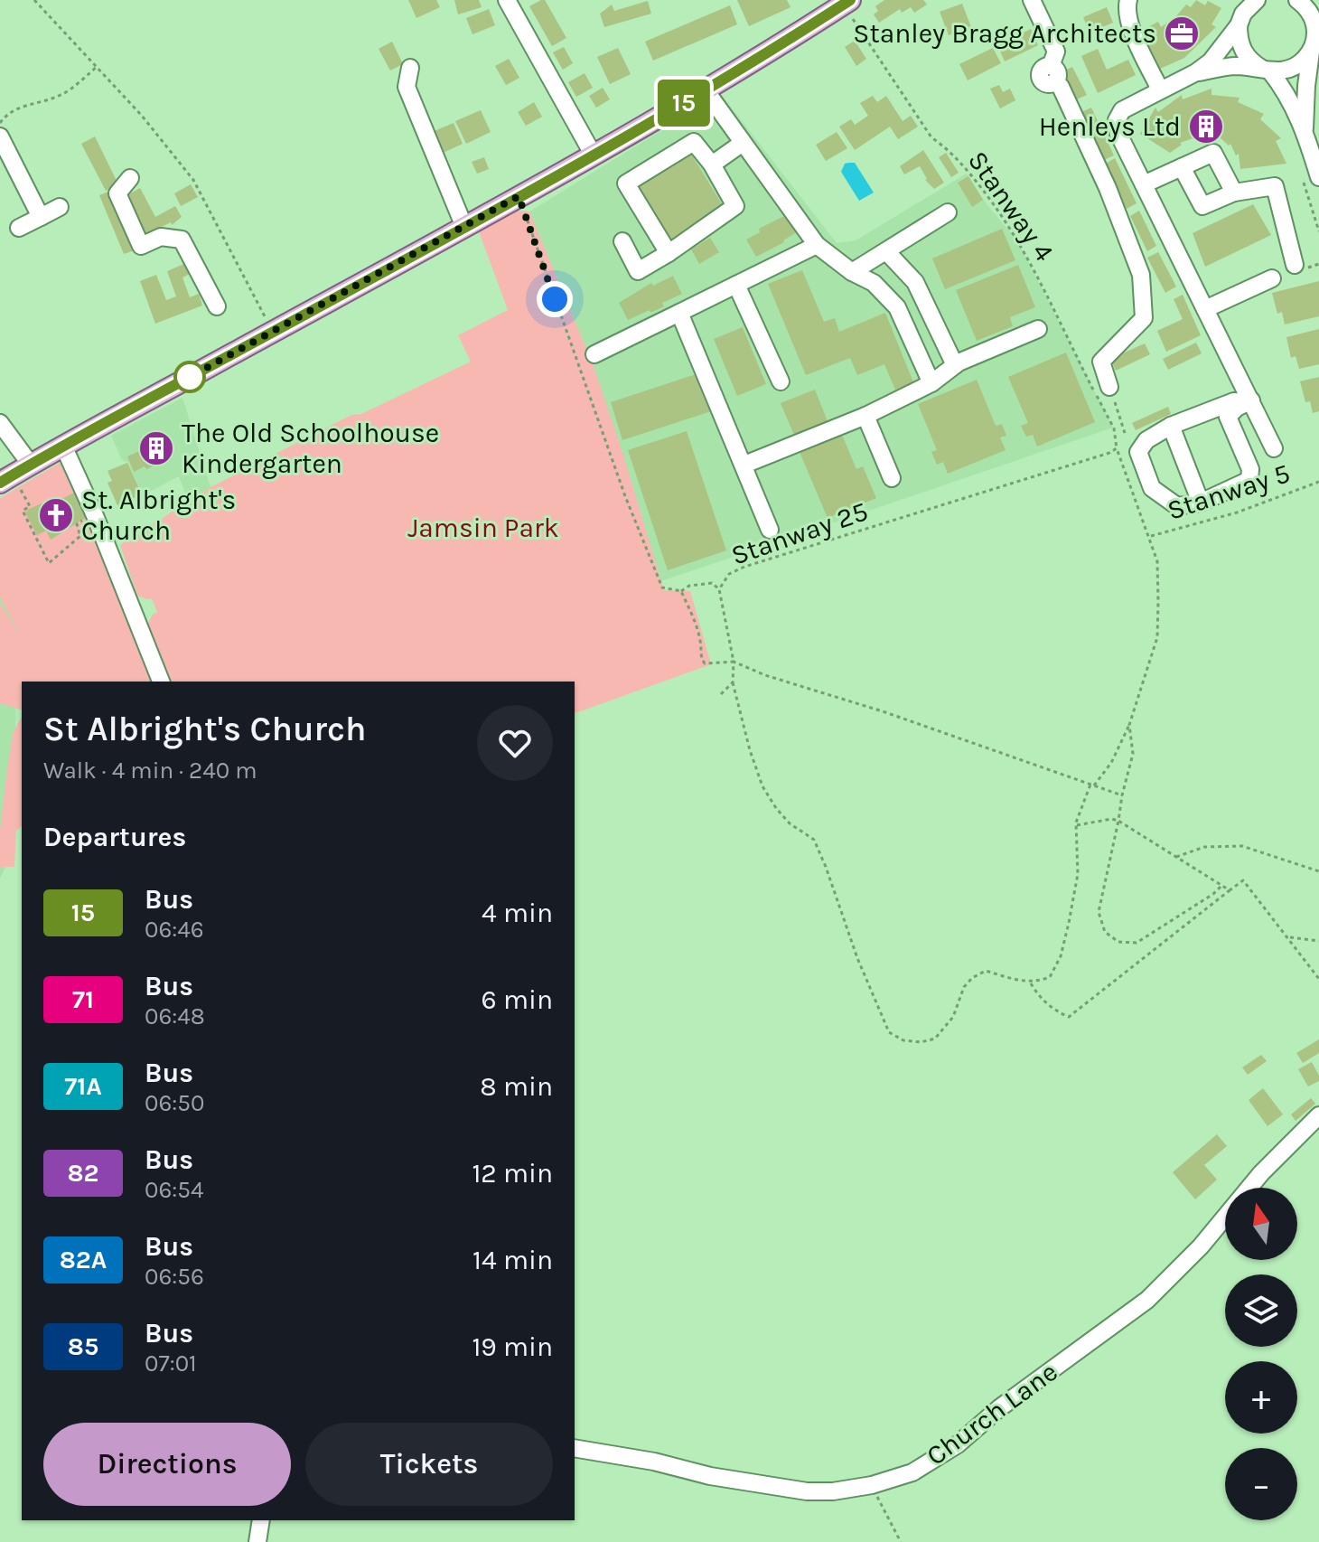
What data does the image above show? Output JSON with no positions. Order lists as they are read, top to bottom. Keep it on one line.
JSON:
{"streets":{"street":["Church Lane"],"path":["Stanway 4","Stanway 5","Stanway 25"]},"crossings":[["Stanway 4","Stanway 25"]],"parks":["Jamsin Park"],"places":{"office":["Stanley Bragg Architects"],"building":["Henleys Ltd","The Old Schoolhouse Kindergarten"],"church":["St. Albright's Church"]},"lines":["bus line 15"],"north":"top","page":{"on_map":"15","heading":[["St Albright's Church","Walk · 4 min · 240 m"],"Departures"],"list":[{"mark":"15","name":"Bus","note":"06:46","value":"4 min"},{"mark":"71","name":"Bus","note":"06:48","value":"6 min"},{"mark":"71A","name":"Bus","note":"06:50","value":"8 min"},{"mark":"82","name":"Bus","note":"06:54","value":"12 min"},{"mark":"82A","name":"Bus","note":"06:56","value":"14 min"},{"mark":"85","name":"Bus","note":"07:01","value":"19 min"}],"map_buttons":["+","−"],"buttons":["Directions","Tickets"]}}
